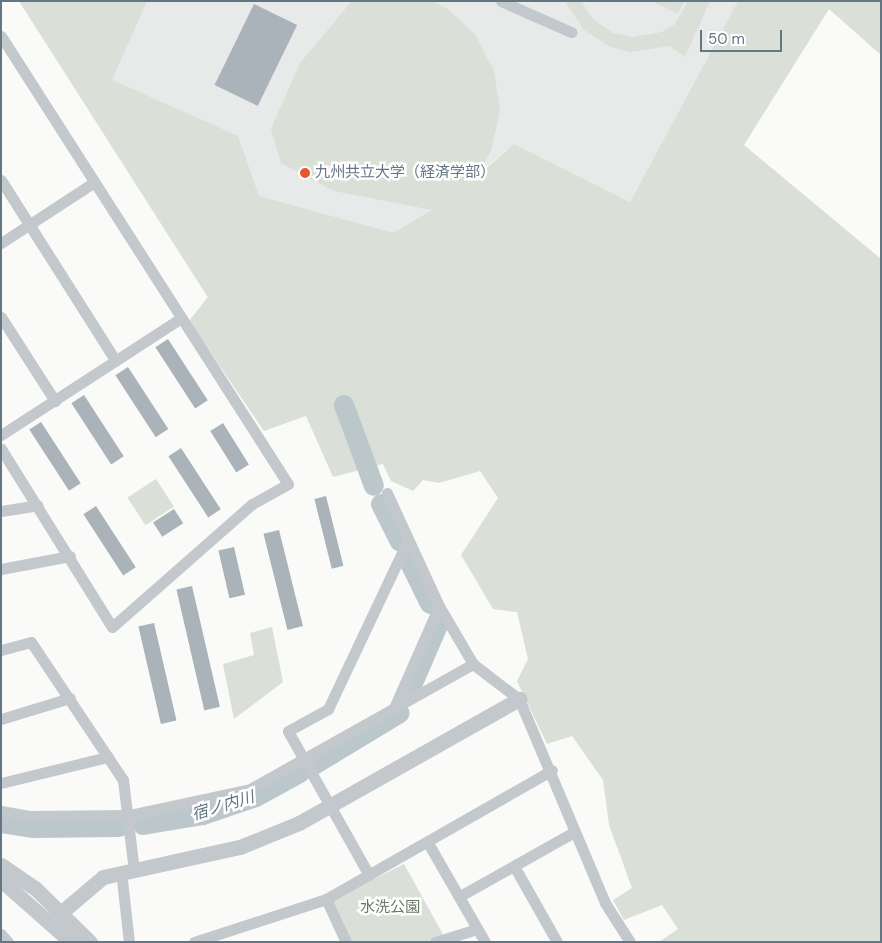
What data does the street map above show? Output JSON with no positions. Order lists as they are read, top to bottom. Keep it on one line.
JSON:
{"water":["宿ノ内川"],"parks":["水洗公園"],"places":["九州共立大学（経済学部）"],"scale_bar":"50 m"}
